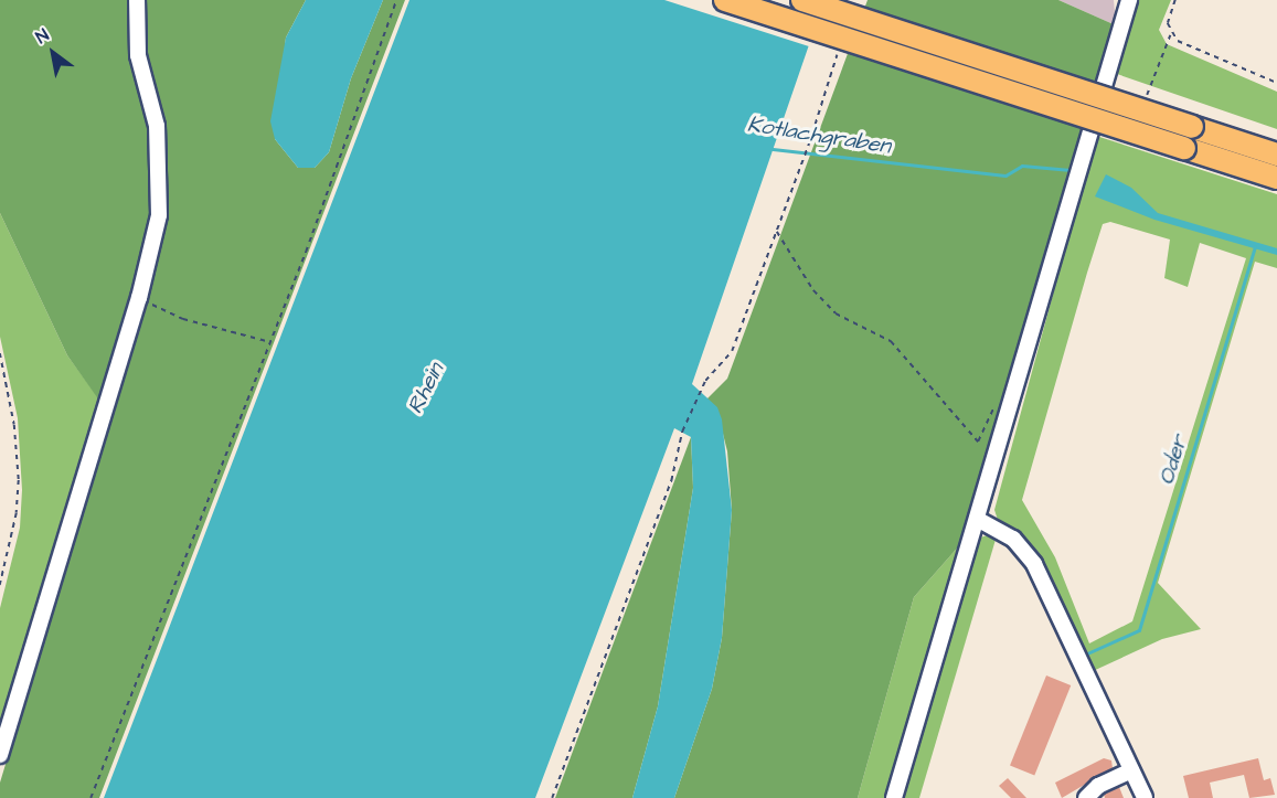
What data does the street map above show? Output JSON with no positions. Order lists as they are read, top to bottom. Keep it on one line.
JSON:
{"water":["Kotlachgraben","Rhein","Oder"],"north":"top left"}
